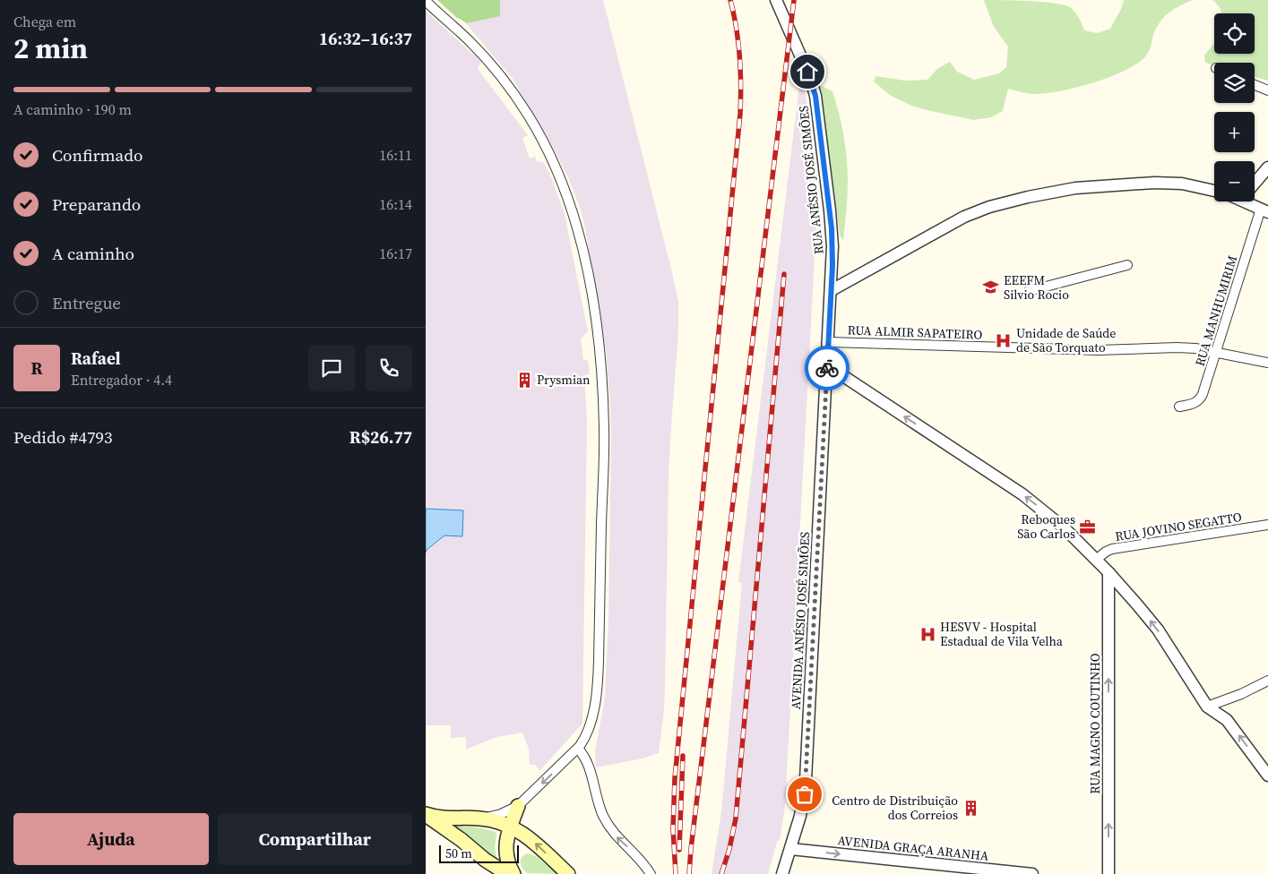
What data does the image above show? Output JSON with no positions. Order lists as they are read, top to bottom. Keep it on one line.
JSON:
{"streets":{"street":["RUA ANÉSIO JOSÉ SIMÕES","RUA MANHUMIRIM","RUA ALMIR SAPATEIRO","RUA JOVINO SEGATTO","AVENIDA ANÉSIO JOSÉ SIMÕES","RUA MAGNO COUTINHO","AVENIDA GRAÇA ARANHA"]},"crossings":[["RUA ANÉSIO JOSÉ SIMÕES","RUA ALMIR SAPATEIRO"],["RUA ANÉSIO JOSÉ SIMÕES","AVENIDA ANÉSIO JOSÉ SIMÕES"],["RUA MANHUMIRIM","RUA ALMIR SAPATEIRO"],["AVENIDA ANÉSIO JOSÉ SIMÕES","AVENIDA GRAÇA ARANHA"]],"one_way":["RUA MAGNO COUTINHO","AVENIDA GRAÇA ARANHA"],"places":{"school or university":["EEEFM Silvio Rocio"],"hospital":["Unidade de Saúde de São Torquato","HESVV - Hospital Estadual de Vila Velha"],"building":["Prysmian","Centro de Distribuição dos Correios"],"office":["Reboques São Carlos"]},"scale_bar":"50 m","page":{"heading":["2 min","Chega em","16:32–16:37"],"panel":["Rafael","Entregador · 4.4","Pedido #4793","R$26.77"],"map_buttons":["+","−"],"bar":"A caminho · 190 m","list":[["Confirmado","16:11"],["Preparando","16:14"],["A caminho","16:17"],"Entregue"],"round":"R","buttons":["Ajuda","Compartilhar"],"scale":"50 m"}}
